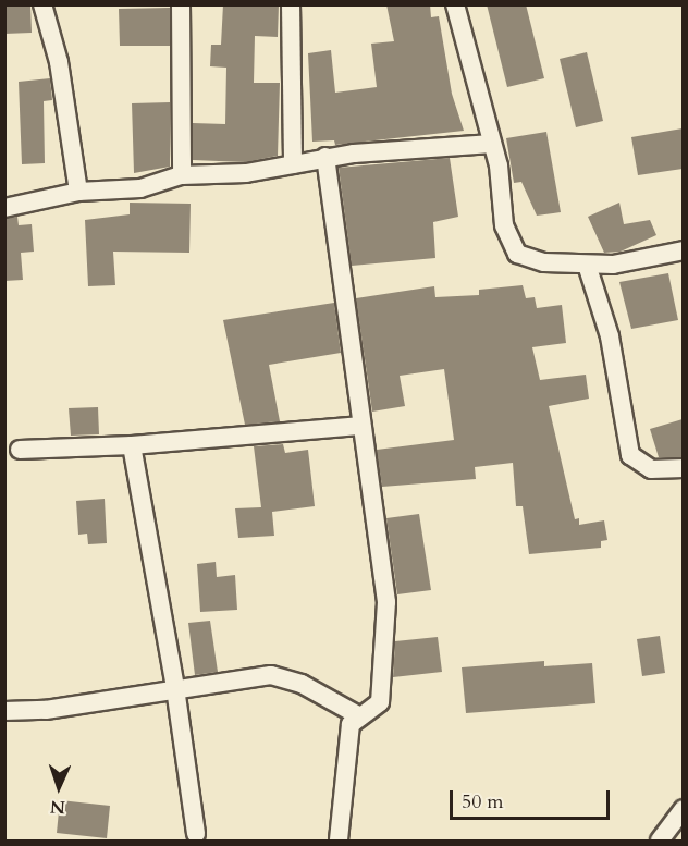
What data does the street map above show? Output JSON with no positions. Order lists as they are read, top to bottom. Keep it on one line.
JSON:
{"scale_bar":"50 m","north":"bottom"}
